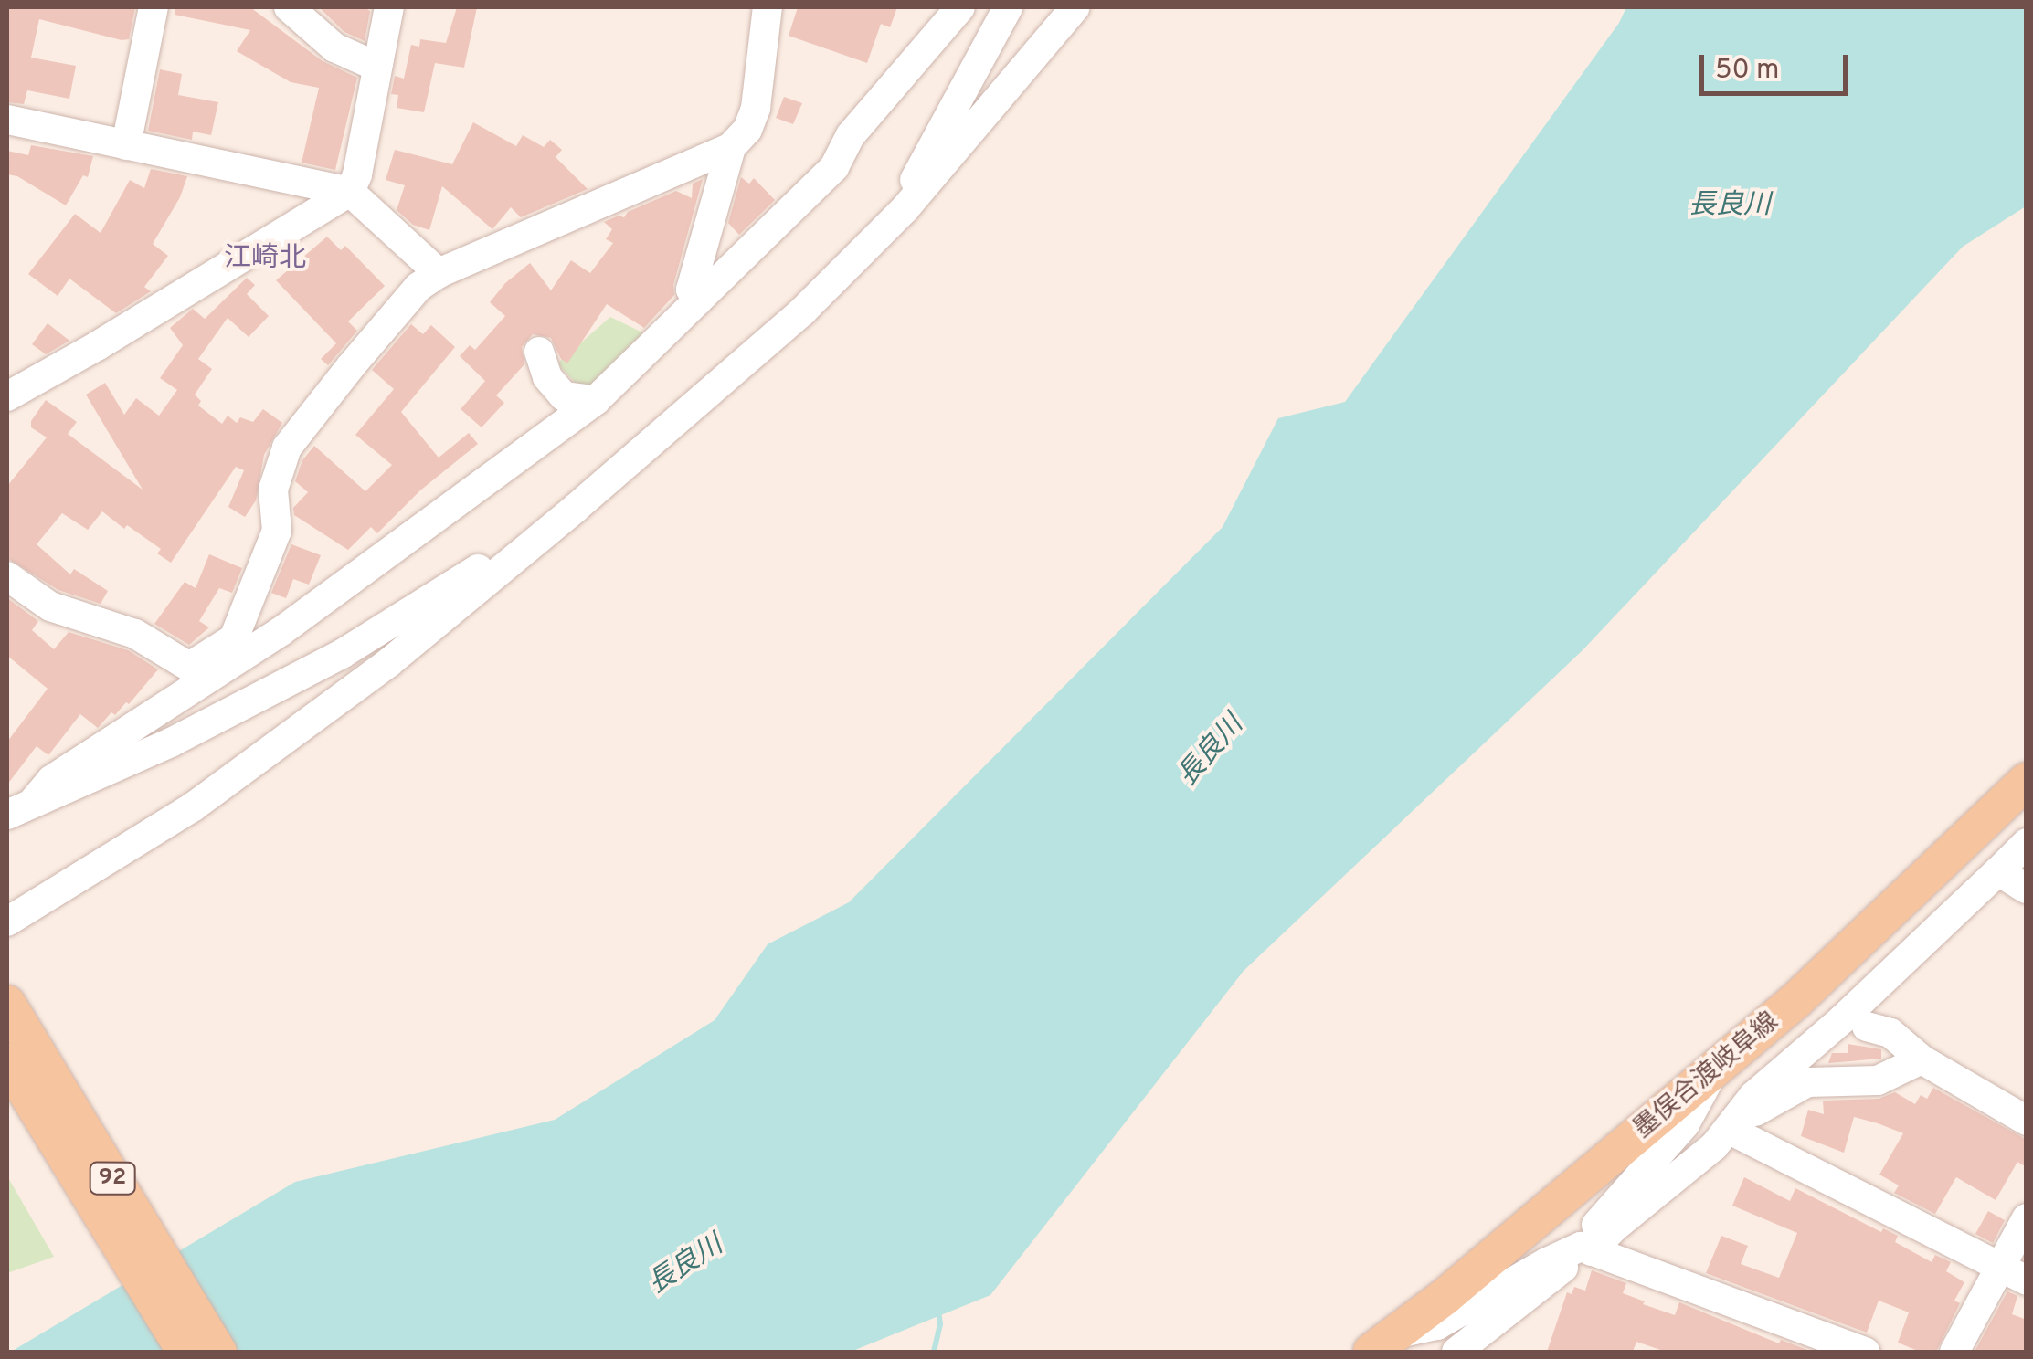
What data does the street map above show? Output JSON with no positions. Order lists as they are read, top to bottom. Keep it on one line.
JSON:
{"streets":{"main road":["墨俣合渡岐阜線","92"]},"districts":["江崎北"],"water":["長良川"],"scale_bar":"50 m"}
